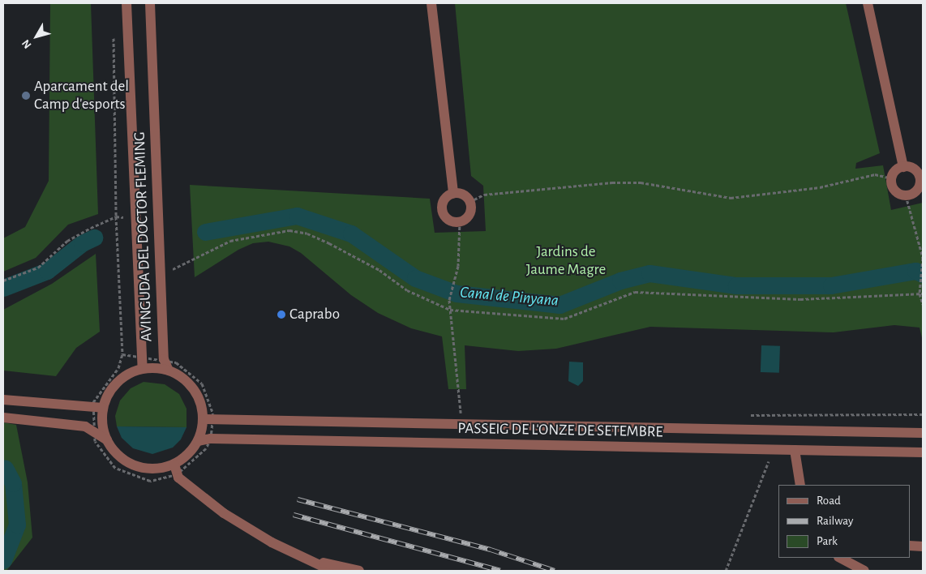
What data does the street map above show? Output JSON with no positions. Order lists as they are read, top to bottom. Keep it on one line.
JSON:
{"streets":{"street":["AVINGUDA DEL DOCTOR FLEMING","PASSEIG DE L'ONZE DE SETEMBRE"]},"crossings":[["AVINGUDA DEL DOCTOR FLEMING","PASSEIG DE L'ONZE DE SETEMBRE"]],"water":["Canal de Pinyana"],"parks":["Jardins de Jaume Magre"],"places":["Aparcament del Camp d'esports","Caprabo"],"legend":["Road","Railway","Park"],"north":"bottom left"}
